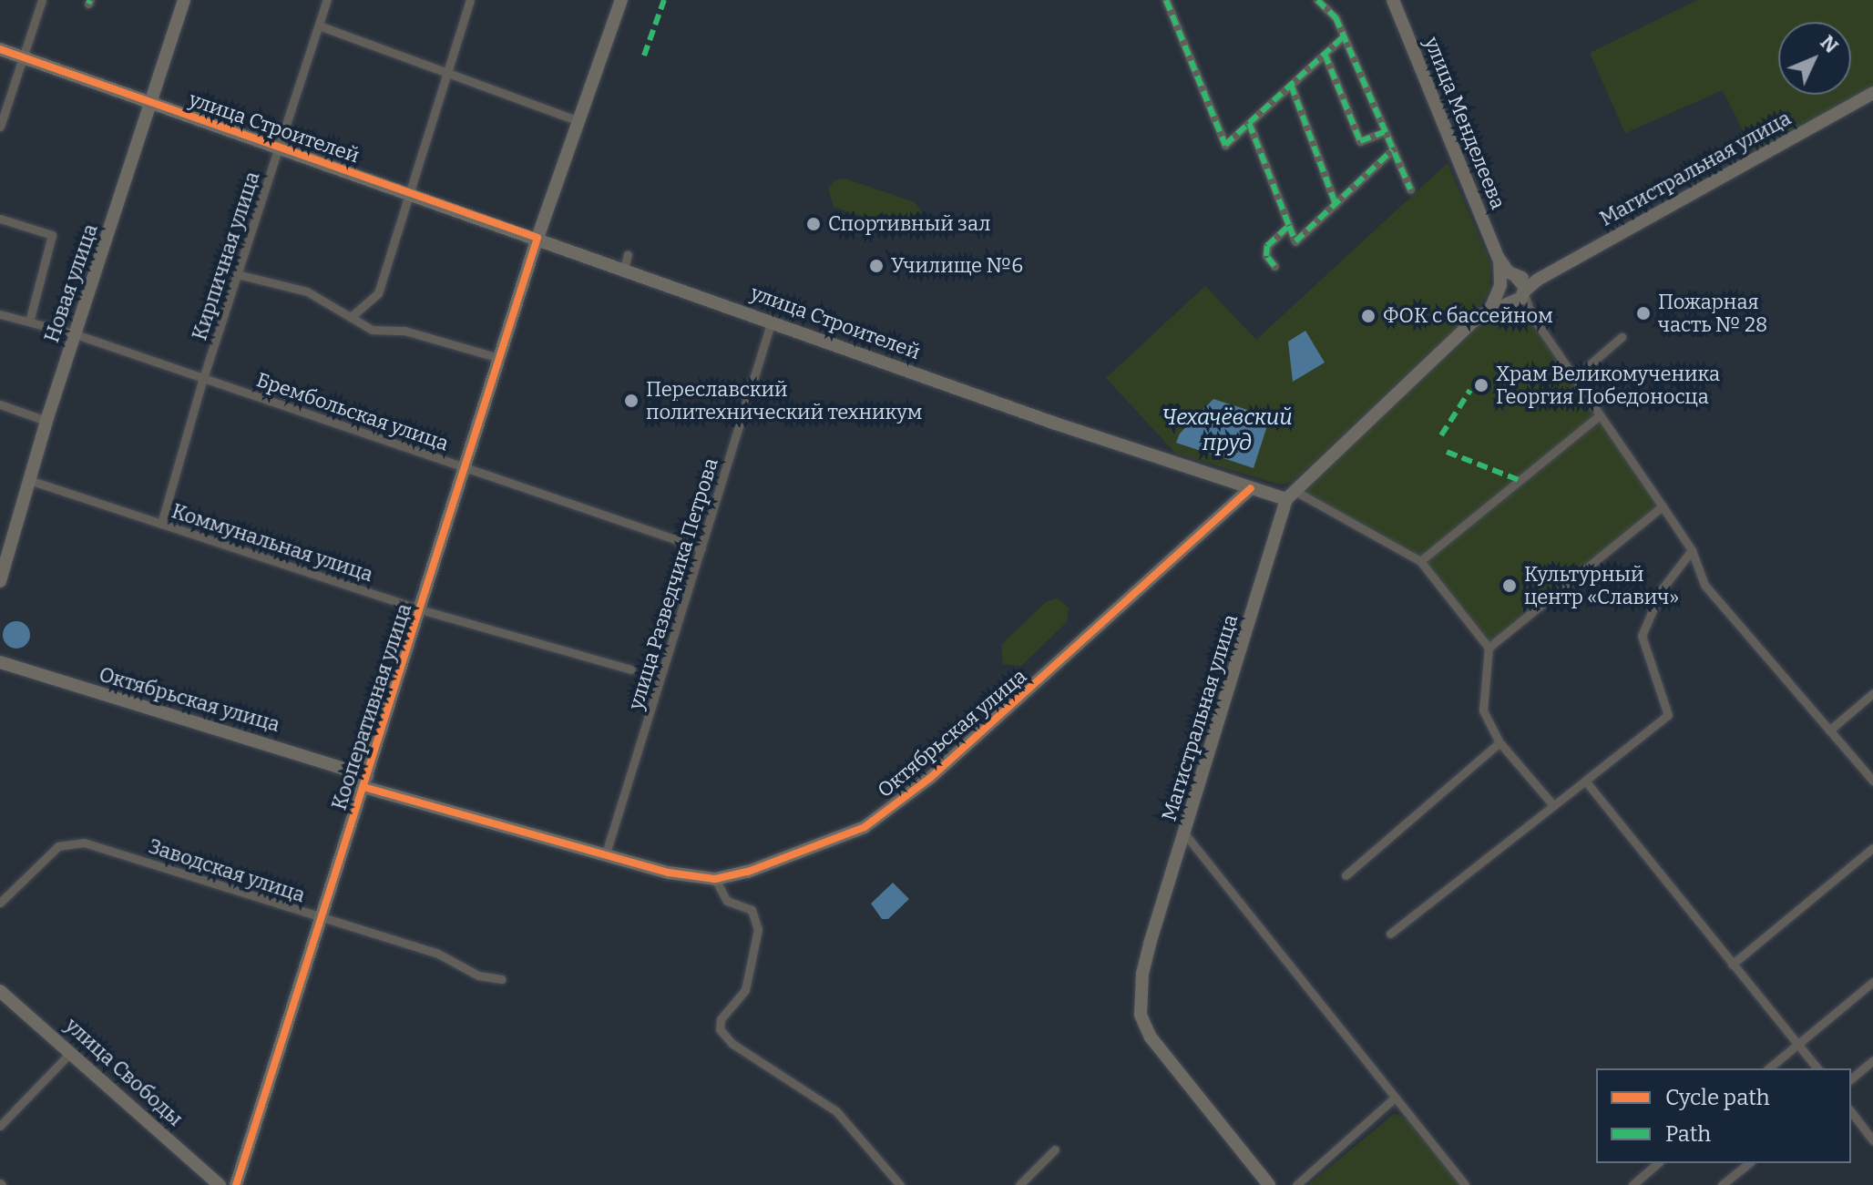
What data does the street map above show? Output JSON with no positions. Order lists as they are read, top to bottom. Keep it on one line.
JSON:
{"streets":{"street":["улица Менделеева","улица Строителей","Магистральная улица","Кирпичная улица","Новая улица","Брембольская улица","Коммунальная улица","улица Разведчика Петрова","Октябрьская улица","Кооперативная улица","Заводская улица","улица Свободы"]},"crossings":[["улица Строителей","Магистральная улица"],["улица Строителей","Кирпичная улица"],["улица Строителей","Новая улица"],["улица Строителей","улица Разведчика Петрова"],["улица Строителей","Октябрьская улица"],["улица Строителей","Кооперативная улица"],["Кирпичная улица","Брембольская улица"],["Кирпичная улица","Коммунальная улица"],["Новая улица","Брембольская улица"],["Новая улица","Коммунальная улица"],["Брембольская улица","улица Разведчика Петрова"],["Брембольская улица","Кооперативная улица"],["Коммунальная улица","Кооперативная улица"],["улица Разведчика Петрова","Октябрьская улица"],["Октябрьская улица","Кооперативная улица"],["Кооперативная улица","Заводская улица"]],"water":["Чехачёвский пруд"],"places":["Спортивный зал","Училище №6","Пожарная часть № 28","ФОК с бассейном","Храм Великомученика Георгия Победоносца","Переславский политехнический техникум","Культурный центр «Славич»"],"legend":["Cycle path","Path"],"north":"top right"}
